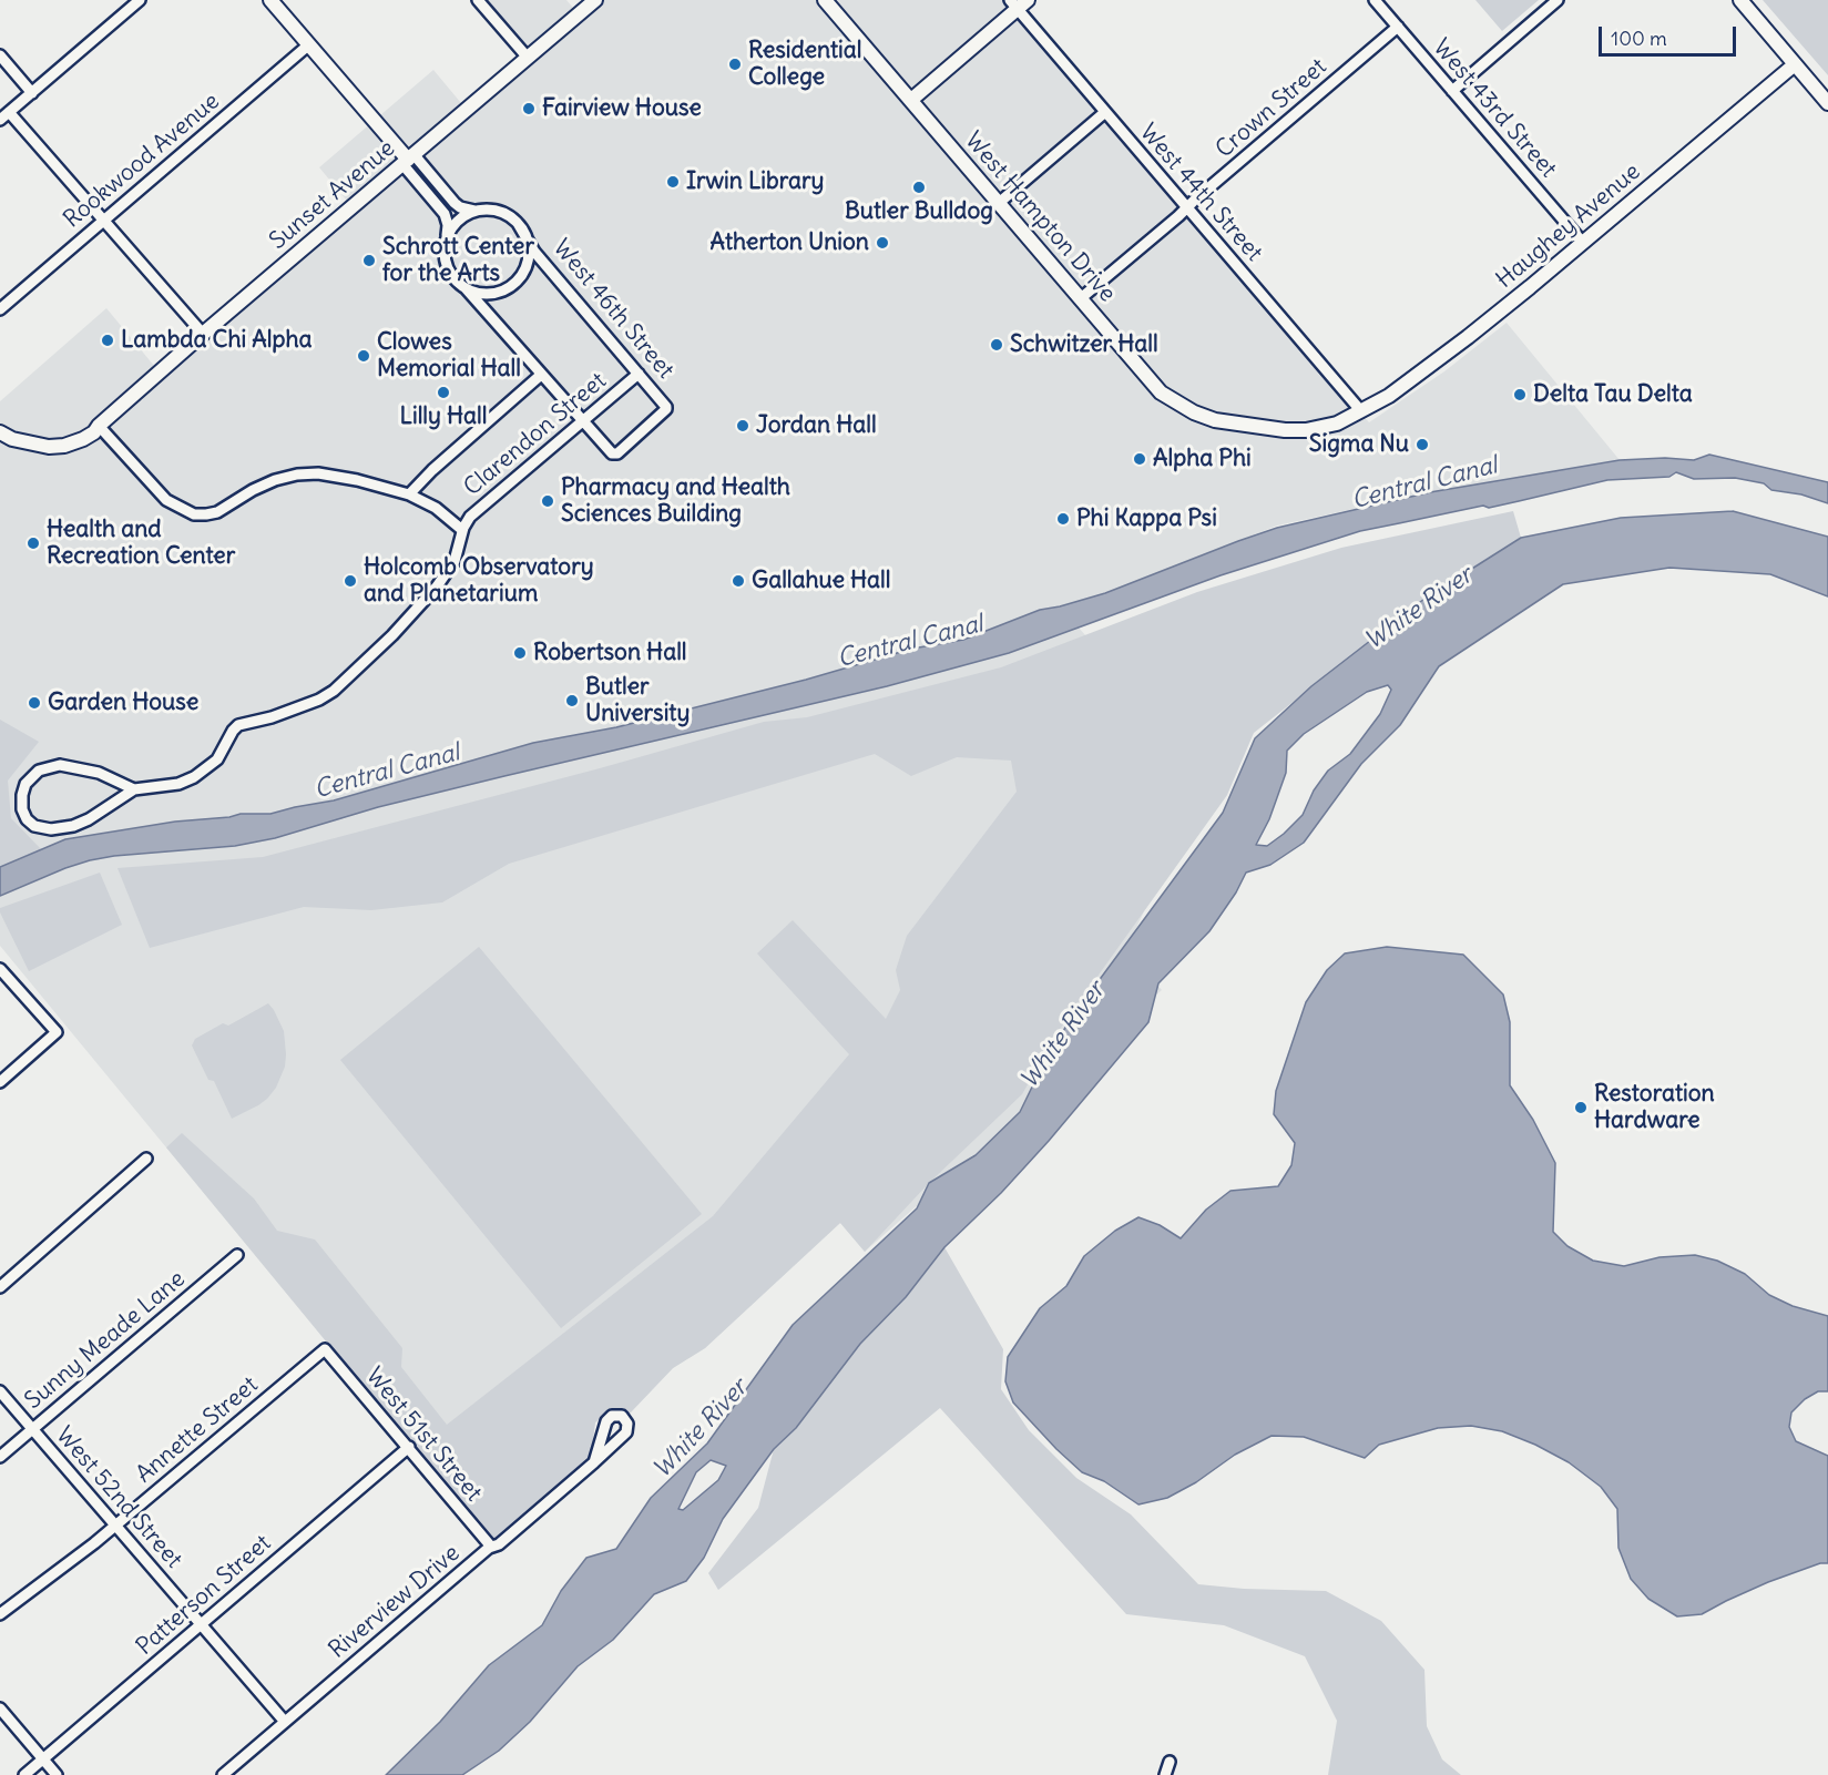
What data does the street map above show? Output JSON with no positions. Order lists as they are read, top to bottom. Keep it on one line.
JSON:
{"streets":{"street":["Crown Street","West 43rd Street","Rookwood Avenue","West 44th Street","Sunset Avenue","West Hampton Drive","Haughey Avenue","West 46th Street","Clarendon Street","Sunny Meade Lane","Annette Street","West 51st Street","West 52nd Street","Patterson Street","Riverview Drive"]},"crossings":[["Crown Street","West 43rd Street"],["Crown Street","West 44th Street"],["Crown Street","West Hampton Drive"],["West 43rd Street","Haughey Avenue"],["Rookwood Avenue","West 46th Street"],["West 44th Street","West Hampton Drive"],["West 44th Street","Haughey Avenue"],["Sunset Avenue","West 46th Street"],["West Hampton Drive","Haughey Avenue"],["West 46th Street","Clarendon Street"],["Sunny Meade Lane","West 52nd Street"],["Annette Street","West 51st Street"],["Annette Street","West 52nd Street"],["West 51st Street","Patterson Street"],["West 51st Street","Riverview Drive"],["West 52nd Street","Patterson Street"],["West 52nd Street","Riverview Drive"]],"water":["Central Canal","White River"],"places":["Residential College","Fairview House","Irwin Library","Butler Bulldog","Atherton Union","Schrott Center for the Arts","Lambda Chi Alpha","Schwitzer Hall","Clowes Memorial Hall","Lilly Hall","Delta Tau Delta","Jordan Hall","Sigma Nu","Alpha Phi","Pharmacy and Health Sciences Building","Phi Kappa Psi","Health and Recreation Center","Holcomb Observatory and Planetarium","Gallahue Hall","Robertson Hall","Butler University","Garden House","Restoration Hardware"],"scale_bar":"100 m"}
